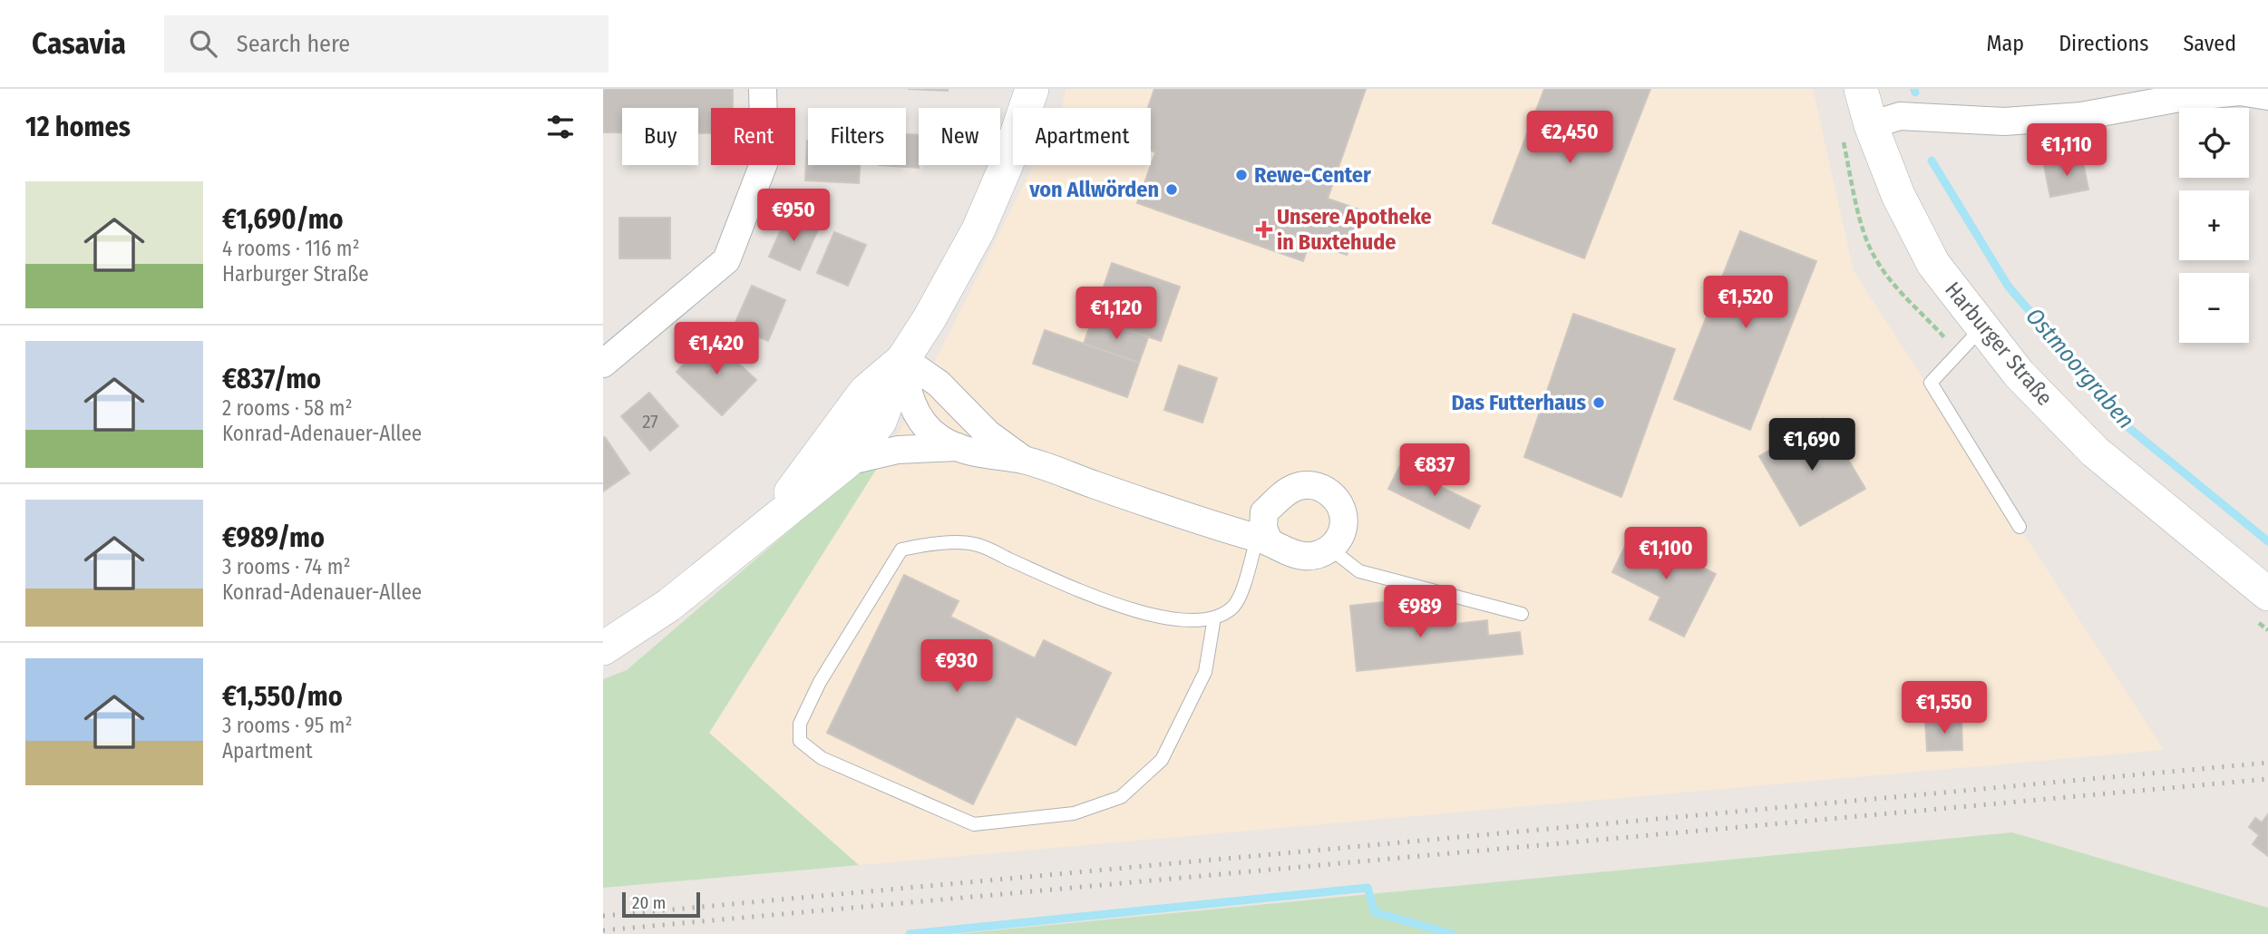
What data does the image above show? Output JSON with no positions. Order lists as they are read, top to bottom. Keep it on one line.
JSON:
{"streets":{"street":["Harburger Straße"]},"water":["Ostmoorgraben"],"places":{"other":["Rewe-Center","von Allwörden","Das Futterhaus"],"health":["Unsere Apotheke in Buxtehude"]},"house_numbers":["27"],"scale_bar":"20 m","page":{"header":"Casavia","search":"Search here","nav":["Map","Directions","Saved"],"heading":"12 homes","map_buttons":["+","−"],"chip":["Buy","Rent","Filters","New","Apartment"],"price":["€2,450","€1,110","€950","€1,520","€1,120","€1,420","€1,690","€837","€1,100","€989","€930","€1,550"],"list":[{"name":"€1,690/mo","note":"4 rooms · 116 m² · Harburger Straße"},{"name":"€837/mo","note":"2 rooms · 58 m² · Konrad-Adenauer-Allee"},{"name":"€989/mo","note":"3 rooms · 74 m² · Konrad-Adenauer-Allee"},{"name":"€1,550/mo","note":"3 rooms · 95 m² · Apartment"}],"scale":"20 m"}}
